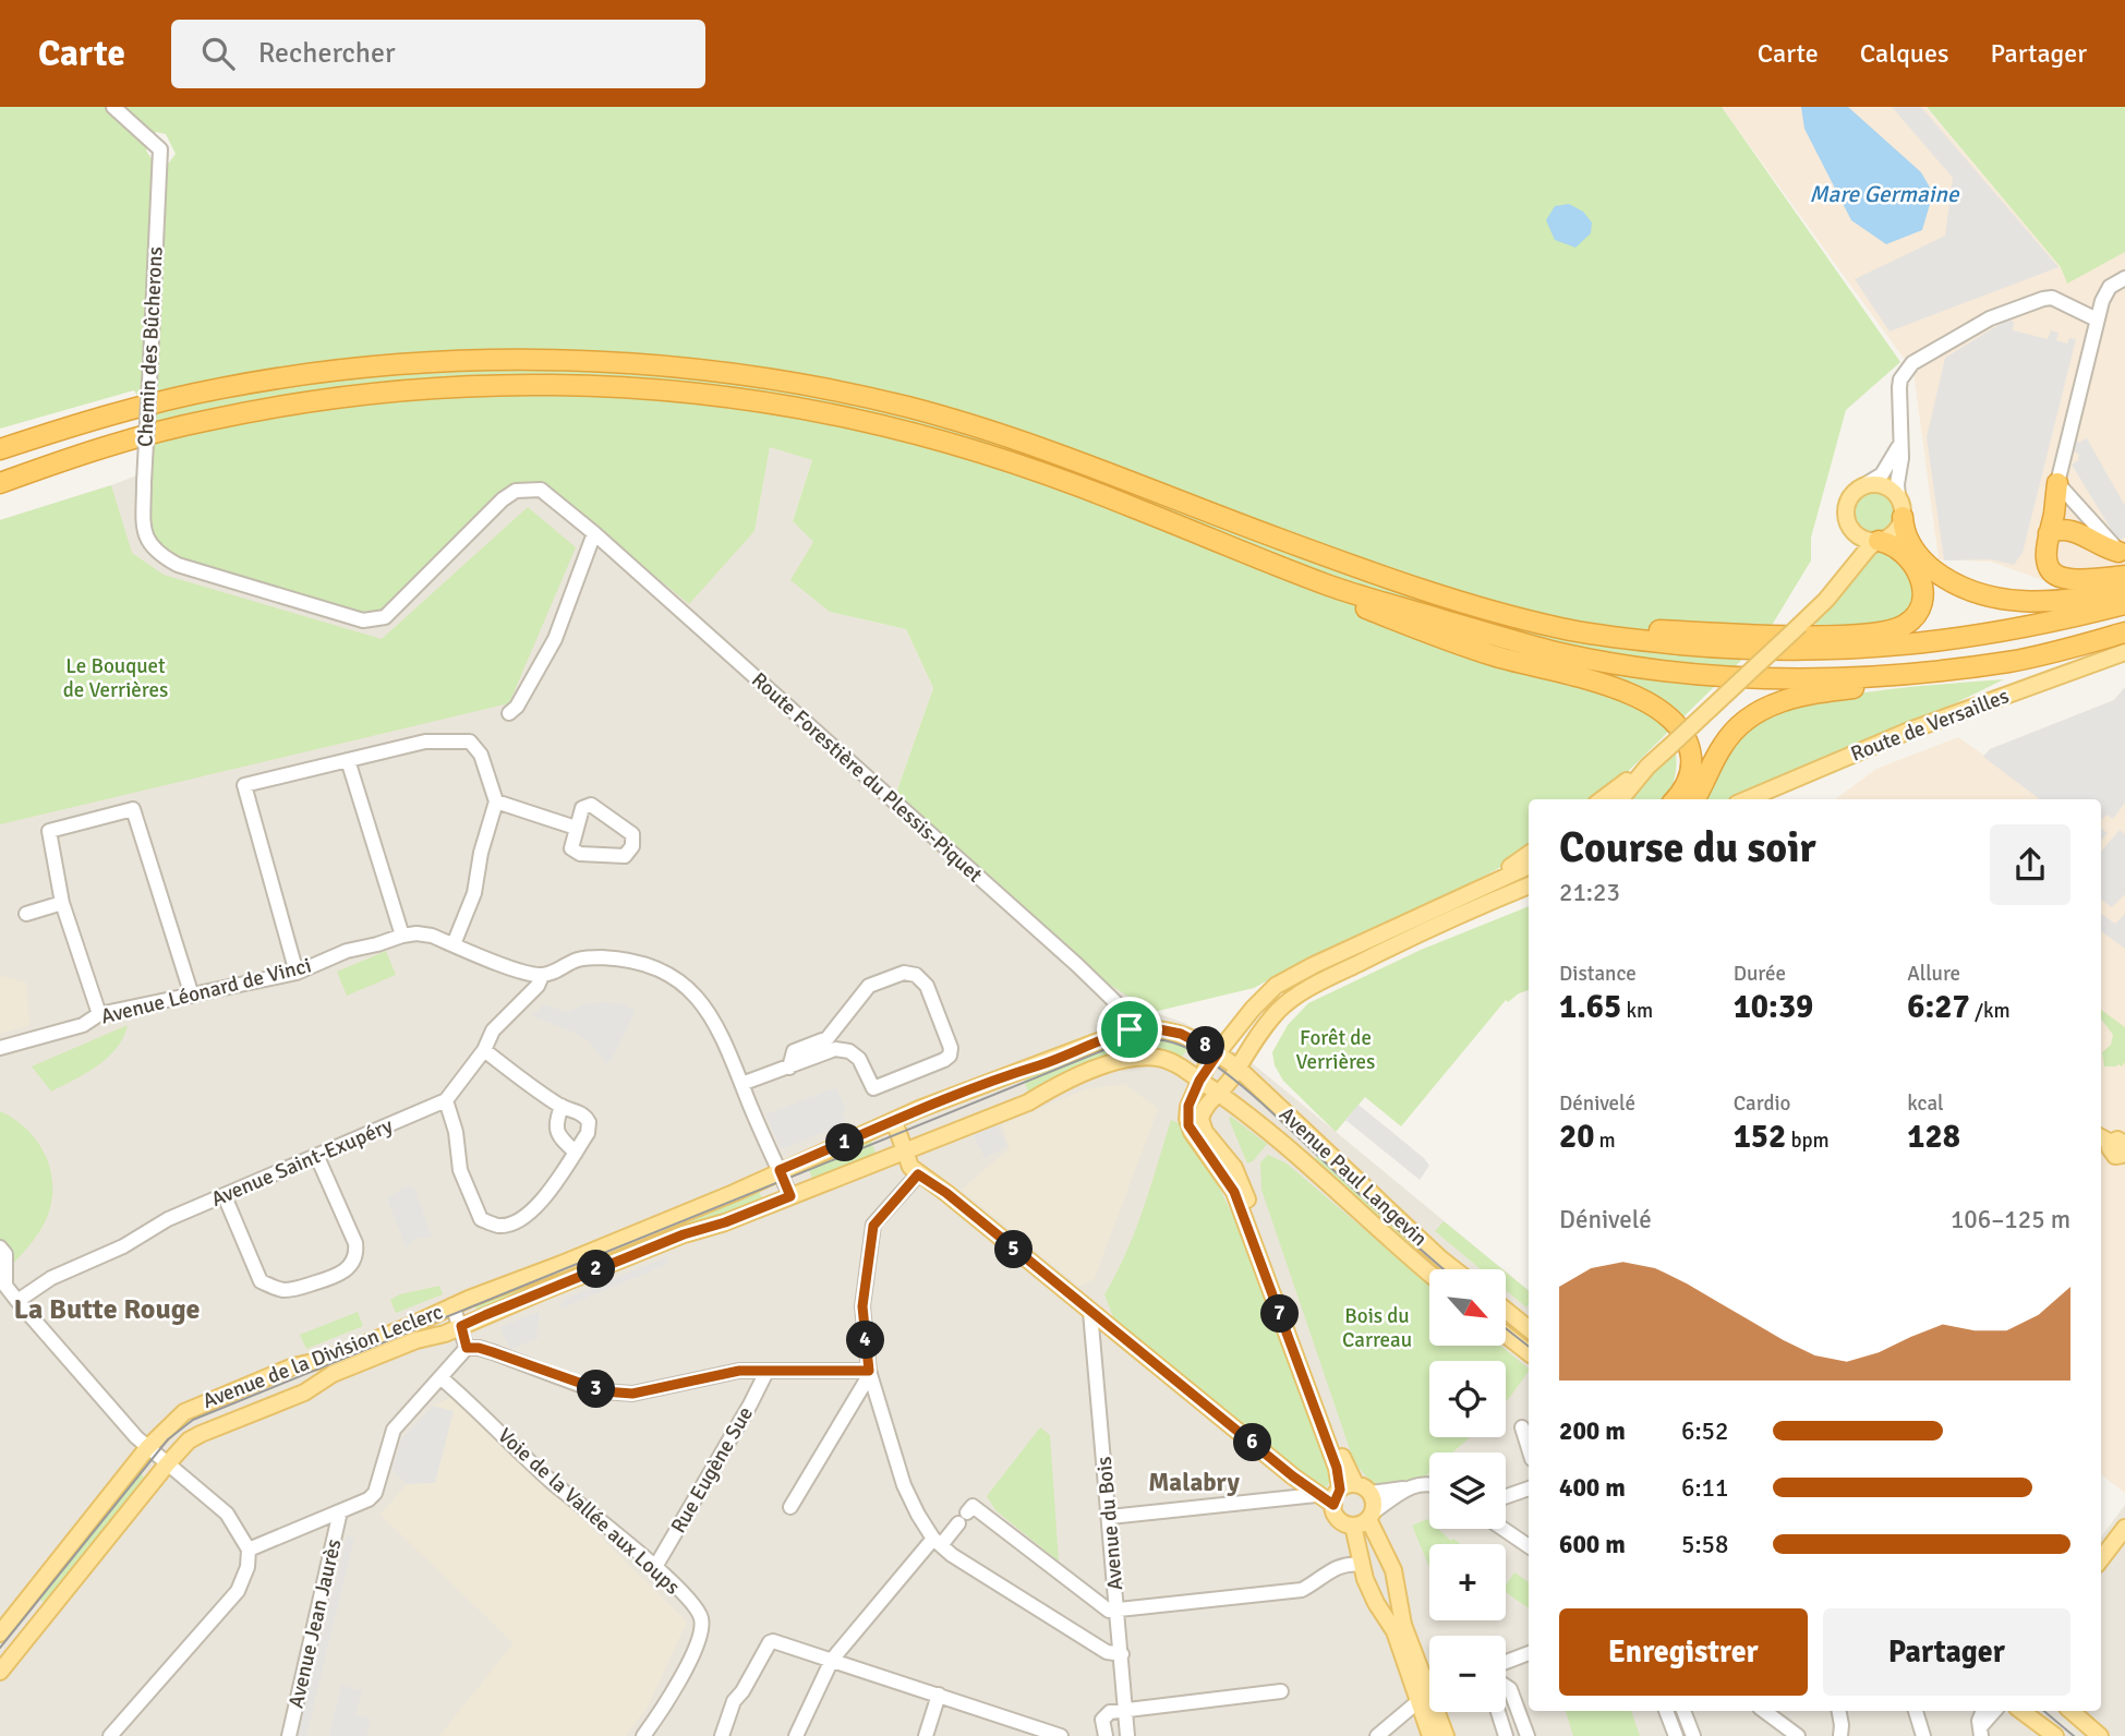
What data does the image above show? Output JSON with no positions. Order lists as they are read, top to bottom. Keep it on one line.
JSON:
{"streets":{"main road":["Route de Versailles","Avenue Paul Langevin","Avenue de la Division Leclerc"],"street":["Chemin des Bûcherons","Route Forestière du Plessis-Piquet","Avenue Léonard de Vinci","Avenue Saint-Exupéry","Rue Eugène Sue","Voie de la Vallée aux Loups","Avenue du Bois","Avenue Jean Jaurès"]},"crossings":[["Chemin des Bûcherons","Route Forestière du Plessis-Piquet"],["Route Forestière du Plessis-Piquet","Avenue de la Division Leclerc"],["Avenue Léonard de Vinci","Avenue Saint-Exupéry"],["Avenue Paul Langevin","Avenue de la Division Leclerc"],["Rue Eugène Sue","Voie de la Vallée aux Loups"]],"districts":["La Butte Rouge","Malabry"],"water":["Mare Germaine"],"parks":["Le Bouquet de Verrières","Forêt de Verrières","Bois du Carreau"],"north":"bottom right","page":{"header":"Carte","search":"Rechercher","nav":["Carte","Calques","Partager"],"heading":["Course du soir","21:23"],"stats":[["Distance","1.65 km"],["Durée","10:39"],["Allure","6:27 /km"],["Dénivelé","20 m"],["Cardio","152 bpm"],["kcal","128"]],"pins":["8","1","5","2","7","4","3","6"],"chart":["Dénivelé","106–125 m"],"map_buttons":["+","−"],"list":[{"name":"200 m","note":"6:52"},{"name":"400 m","note":"6:11"},{"name":"600 m","note":"5:58"}],"buttons":["Enregistrer","Partager"]}}
